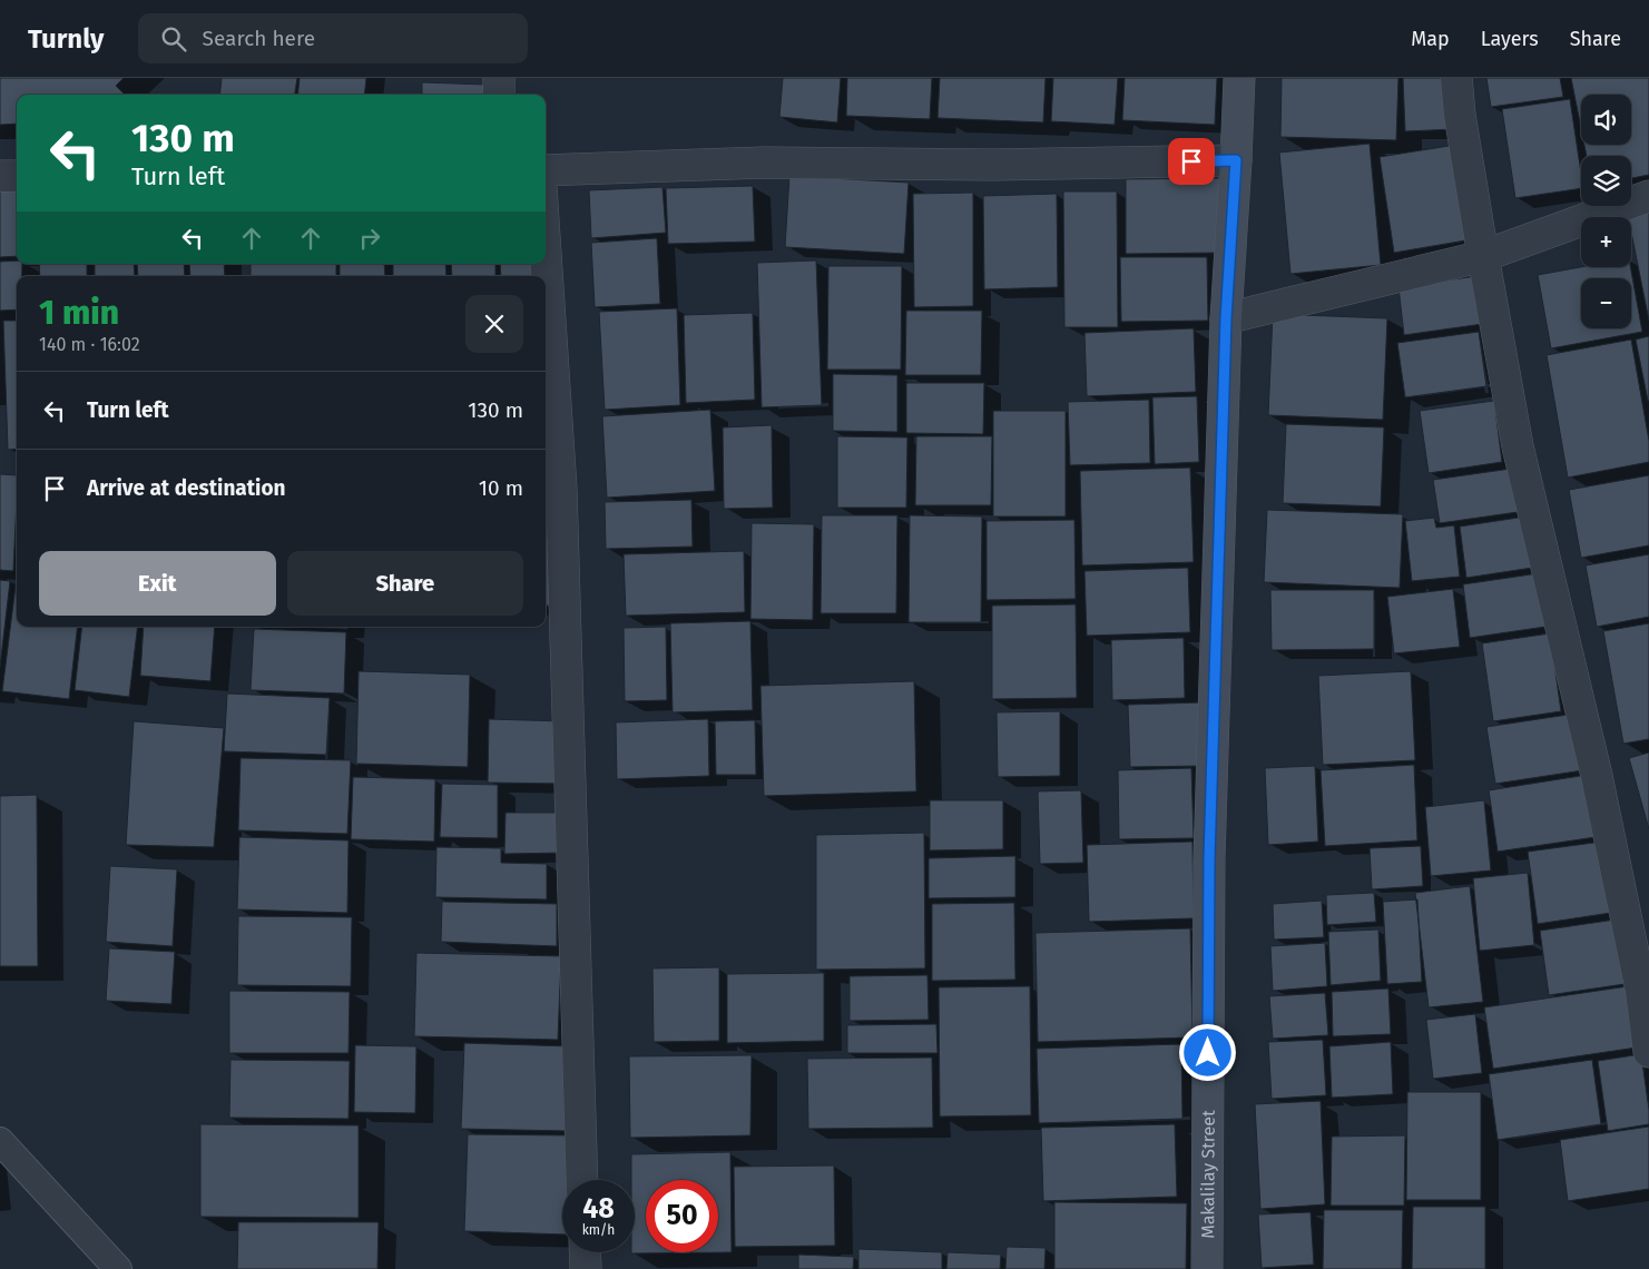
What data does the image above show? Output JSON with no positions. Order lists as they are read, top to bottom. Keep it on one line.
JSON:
{"streets":{"main road":["Makalilay Street"]},"page":{"header":"Turnly","search":"Search here","nav":["Map","Layers","Share"],"map_buttons":["+","−"],"turn":["130 m","Turn left"],"heading":["1 min","140 m · 16:02"],"list":[{"name":"Turn left","value":"130 m"},{"name":"Arrive at destination","value":"10 m"}],"buttons":["Exit","Share"],"speed":"48 km/h","limit":"50"}}
